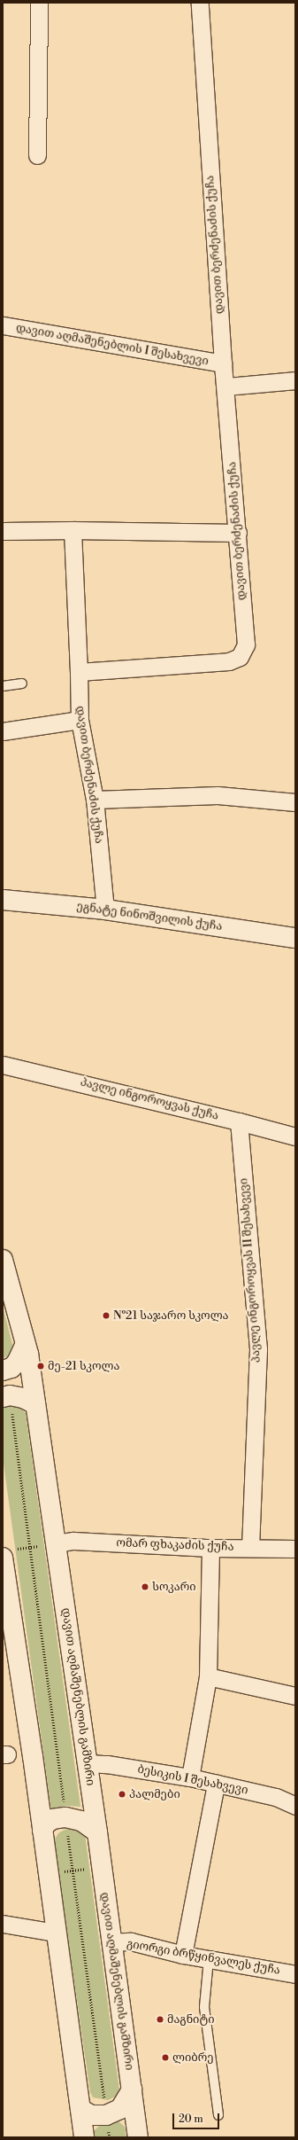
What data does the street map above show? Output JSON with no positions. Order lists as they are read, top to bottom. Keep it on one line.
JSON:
{"streets":{"main road":["ეგნატე ნინოშვილის ქუჩა","დავით აღმაშენებლის გამზირი"],"street":["დავით ბერძენაძის ქუჩა","დავით აღმაშენებლის I შესახვევი","პავლე ინგოროყვას ქუჩა","პავლე ინგოროყვას II შესახვევი","ომარ ფხაკაძის ქუჩა","ბესიკის I შესახვევი","გიორგი ბრწყინვალეს ქუჩა"]},"crossings":[["დავით ბერძენაძის ქუჩა","დავით აღმაშენებლის I შესახვევი"],["დავით ბერძენაძის ქუჩა","ეგნატე ნინოშვილის ქუჩა"],["პავლე ინგოროყვას ქუჩა","პავლე ინგოროყვას II შესახვევი"],["პავლე ინგოროყვას II შესახვევი","ომარ ფხაკაძის ქუჩა"],["ომარ ფხაკაძის ქუჩა","დავით აღმაშენებლის გამზირი"],["დავით აღმაშენებლის გამზირი","ბესიკის I შესახვევი"],["დავით აღმაშენებლის გამზირი","გიორგი ბრწყინვალეს ქუჩა"]],"places":["№21 საჯარო სკოლა","მე-21 სკოლა","სოკარი","პალმები","მაგნიტი","ლიბრე"],"scale_bar":"20 m"}
